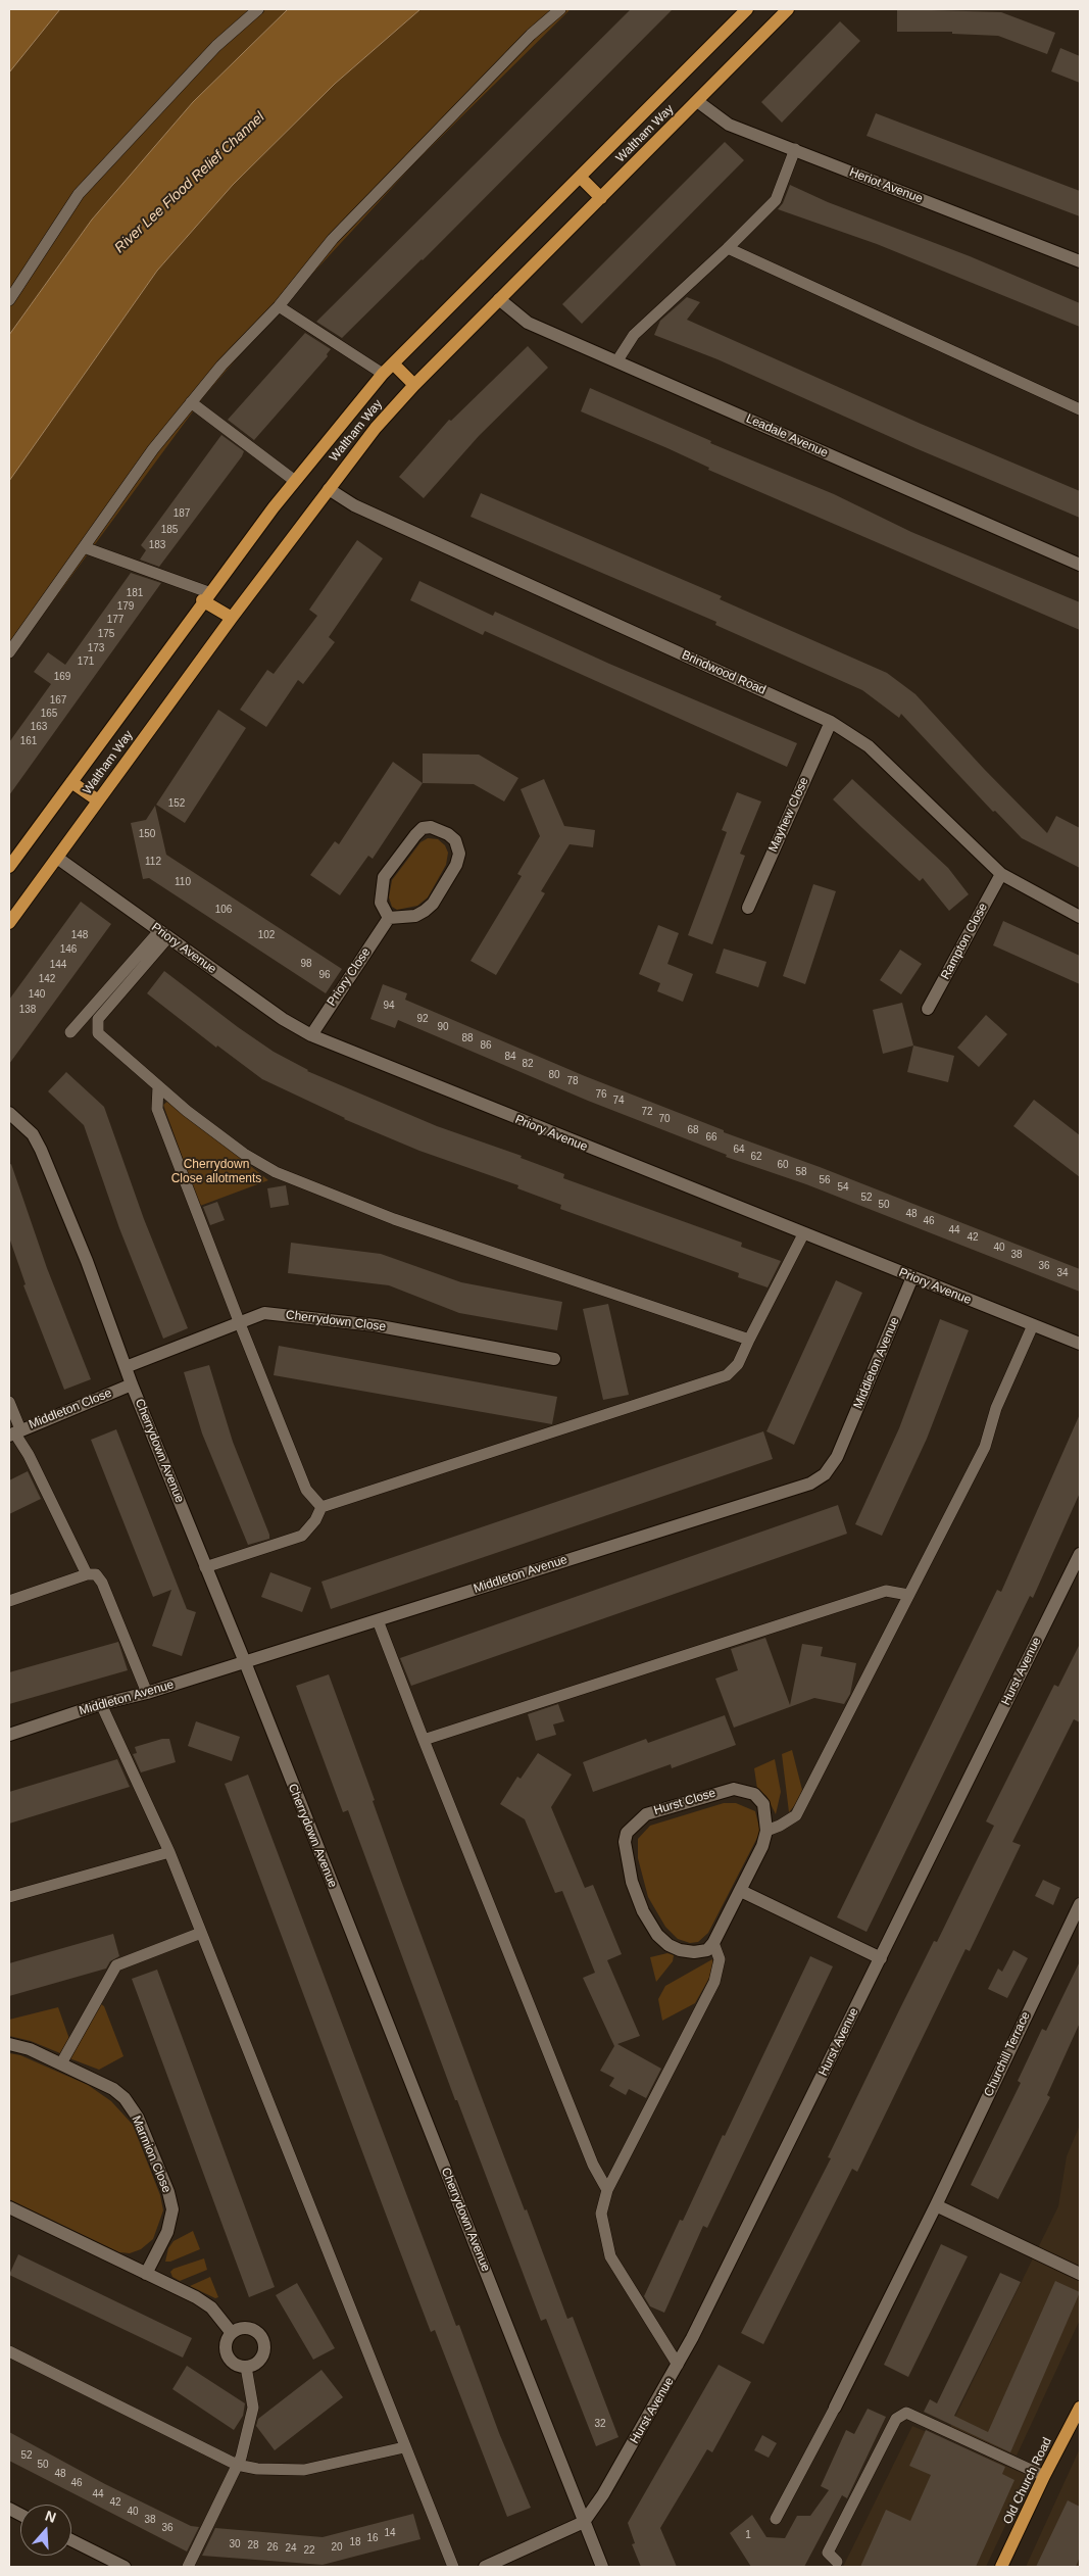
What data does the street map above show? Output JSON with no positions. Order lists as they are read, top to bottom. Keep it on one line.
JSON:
{"streets":{"main road":["Waltham Way","Old Church Road"],"street":["Heriot Avenue","Leadale Avenue","Brindwood Road","Mayhew Close","Rampton Close","Priory Avenue","Priory Close","Cherrydown Close","Middleton Avenue","Middleton Close","Cherrydown Avenue","Hurst Avenue","Hurst Close","Churchill Terrace","Marmion Close"]},"crossings":[["Waltham Way","Heriot Avenue"],["Waltham Way","Leadale Avenue"],["Waltham Way","Brindwood Road"],["Waltham Way","Priory Avenue"],["Brindwood Road","Mayhew Close"],["Brindwood Road","Rampton Close"],["Priory Avenue","Priory Close"],["Priory Avenue","Middleton Avenue"],["Cherrydown Close","Cherrydown Avenue"],["Middleton Avenue","Cherrydown Avenue"],["Middleton Close","Cherrydown Avenue"],["Cherrydown Avenue","Hurst Avenue"]],"water":["River Lee Flood Relief Channel"],"parks":["Cherrydown Close allotments"],"house_numbers":["187","185","183","181","179","177","175","173","171","169","167","165","163","161","152","150","112","110","106","148","102","146","98","144","96","142","140","94","138","92","90","88","86","84","82","80","78","76","74","72","70","68","66","64","62","60","58","56","54","52","50","48","46","44","42","40","38","36","34","32","52","50","48","46","44","42","40","38","36","14","1","16","18","30","28","26","20","24","22"],"north":"top"}
